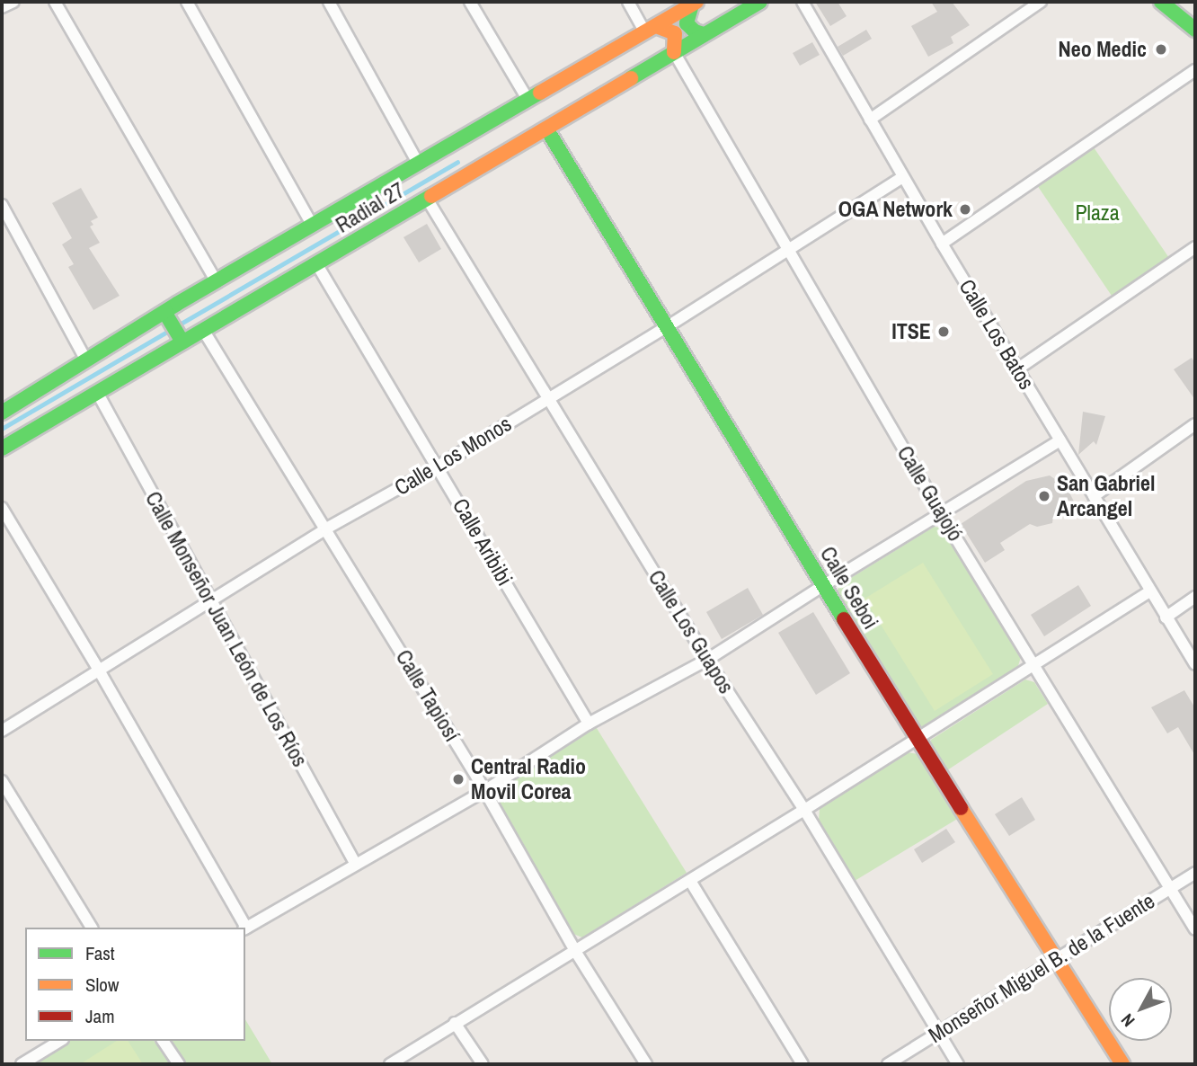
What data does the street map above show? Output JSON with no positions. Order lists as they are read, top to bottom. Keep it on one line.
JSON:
{"streets":{"street":["Radial 27","Calle Los Batos","Calle Los Monos","Calle Guajojó","Calle Aribibi","Calle Seboi","Calle Monseñor Juan León de Los Ríos","Calle Los Guapos","Calle Tapiosí","Monseñor Miguel B. de la Fuente"]},"crossings":[["Radial 27","Calle Guajojó"],["Radial 27","Calle Aribibi"],["Radial 27","Calle Seboi"],["Radial 27","Calle Monseñor Juan León de Los Ríos"],["Radial 27","Calle Los Guapos"],["Radial 27","Calle Tapiosí"],["Calle Los Batos","Calle Los Monos"],["Calle Los Monos","Calle Guajojó"],["Calle Los Monos","Calle Aribibi"],["Calle Los Monos","Calle Seboi"],["Calle Los Monos","Calle Monseñor Juan León de Los Ríos"],["Calle Los Monos","Calle Los Guapos"],["Calle Los Monos","Calle Tapiosí"],["Calle Guajojó","Monseñor Miguel B. de la Fuente"],["Calle Seboi","Monseñor Miguel B. de la Fuente"],["Calle Los Guapos","Monseñor Miguel B. de la Fuente"]],"parks":["Plaza"],"places":["Neo Medic","OGA Network","ITSE","San Gabriel Arcangel","Central Radio Movil Corea"],"legend":["Fast","Slow","Jam"],"north":"bottom left"}
